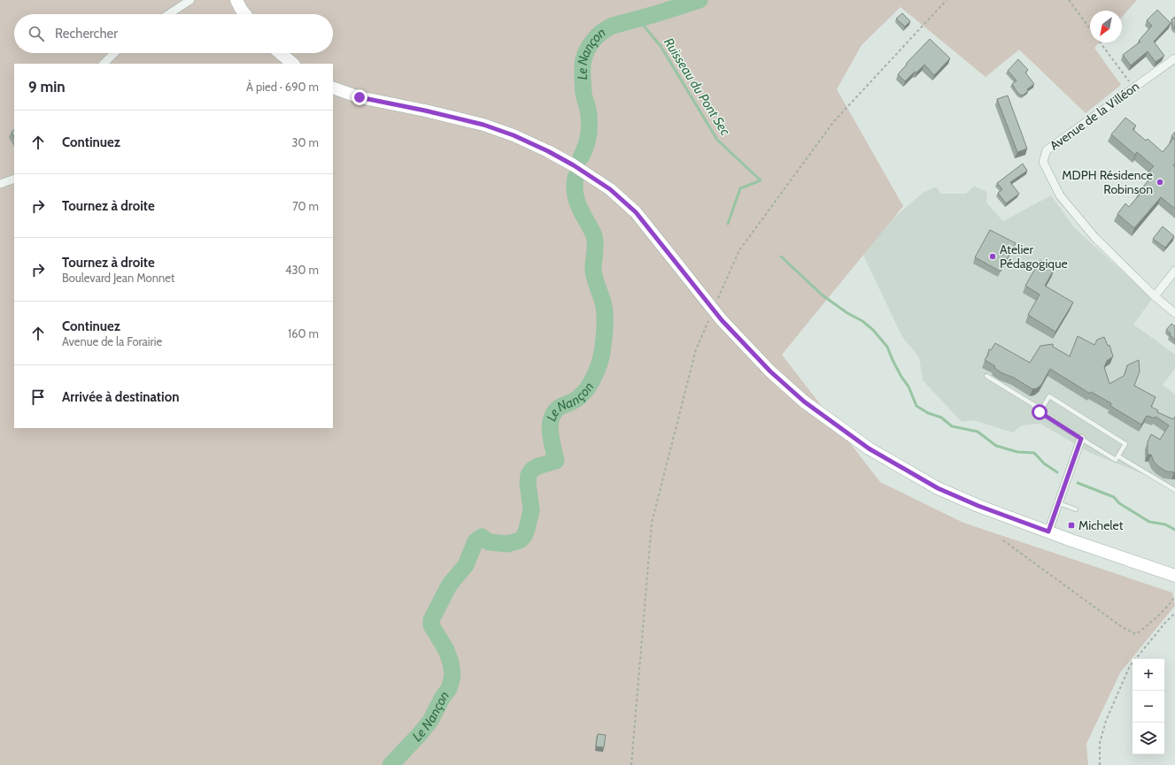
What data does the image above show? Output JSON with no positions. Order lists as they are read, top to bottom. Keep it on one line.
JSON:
{"streets":{"street":["Avenue de la Villéon"]},"water":["Le Nançon","Ruisseau du Pont Sec"],"places":{"other":["MDPH Résidence Robinson","Atelier Pédagogique"],"transit":["Michelet"]},"north":"bottom left","page":{"search":"Rechercher","heading":["9 min","À pied · 690 m"],"list":[["Continuez","30 m"],["Tournez à droite","70 m"],["Tournez à droite","Boulevard Jean Monnet","430 m"],["Continuez","Avenue de la Forairie","160 m"],"Arrivée à destination"],"map_buttons":["+","−"]}}
